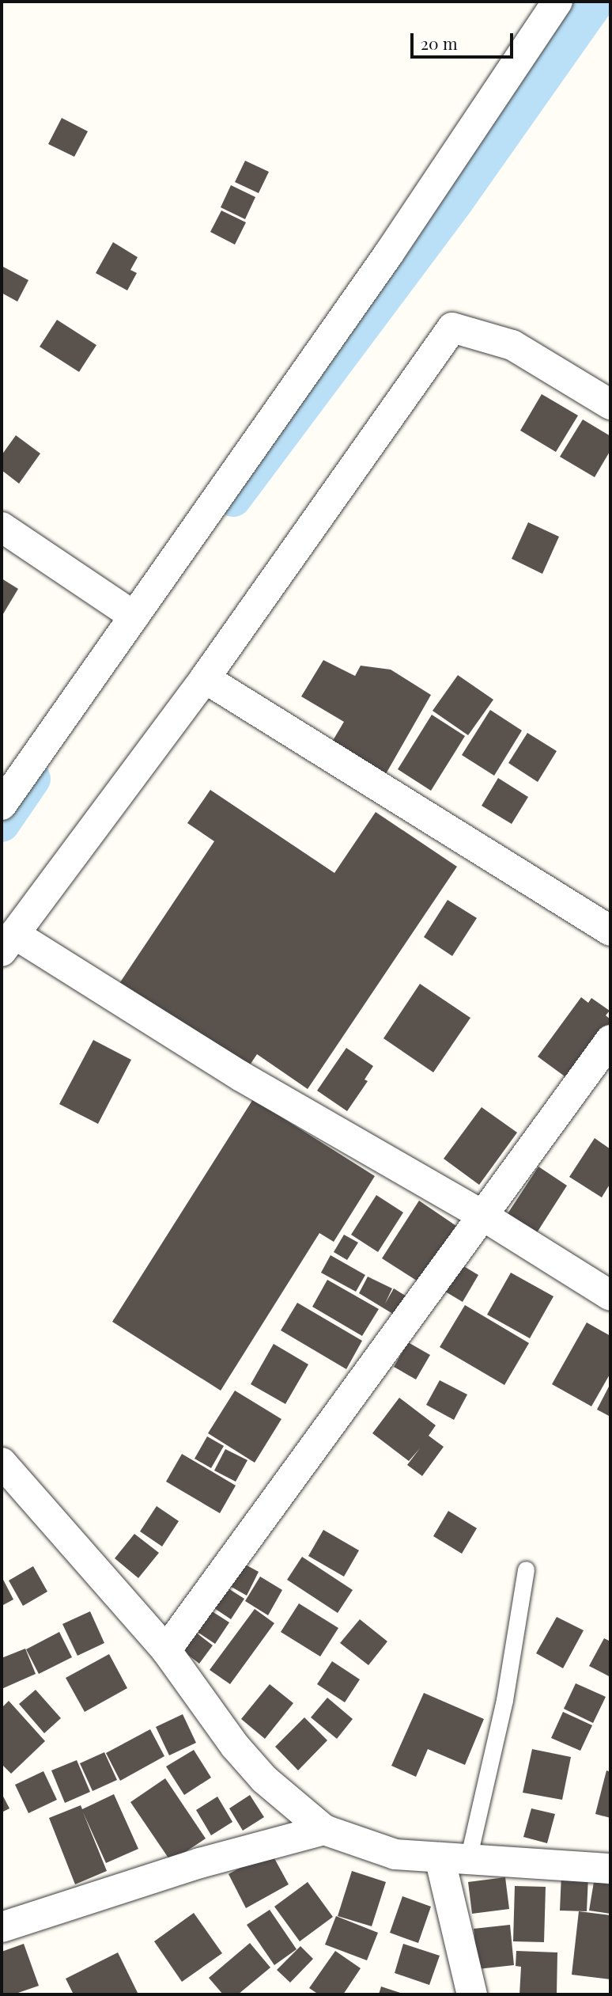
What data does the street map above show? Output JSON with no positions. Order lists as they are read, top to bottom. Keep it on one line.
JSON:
{"scale_bar":"20 m"}
